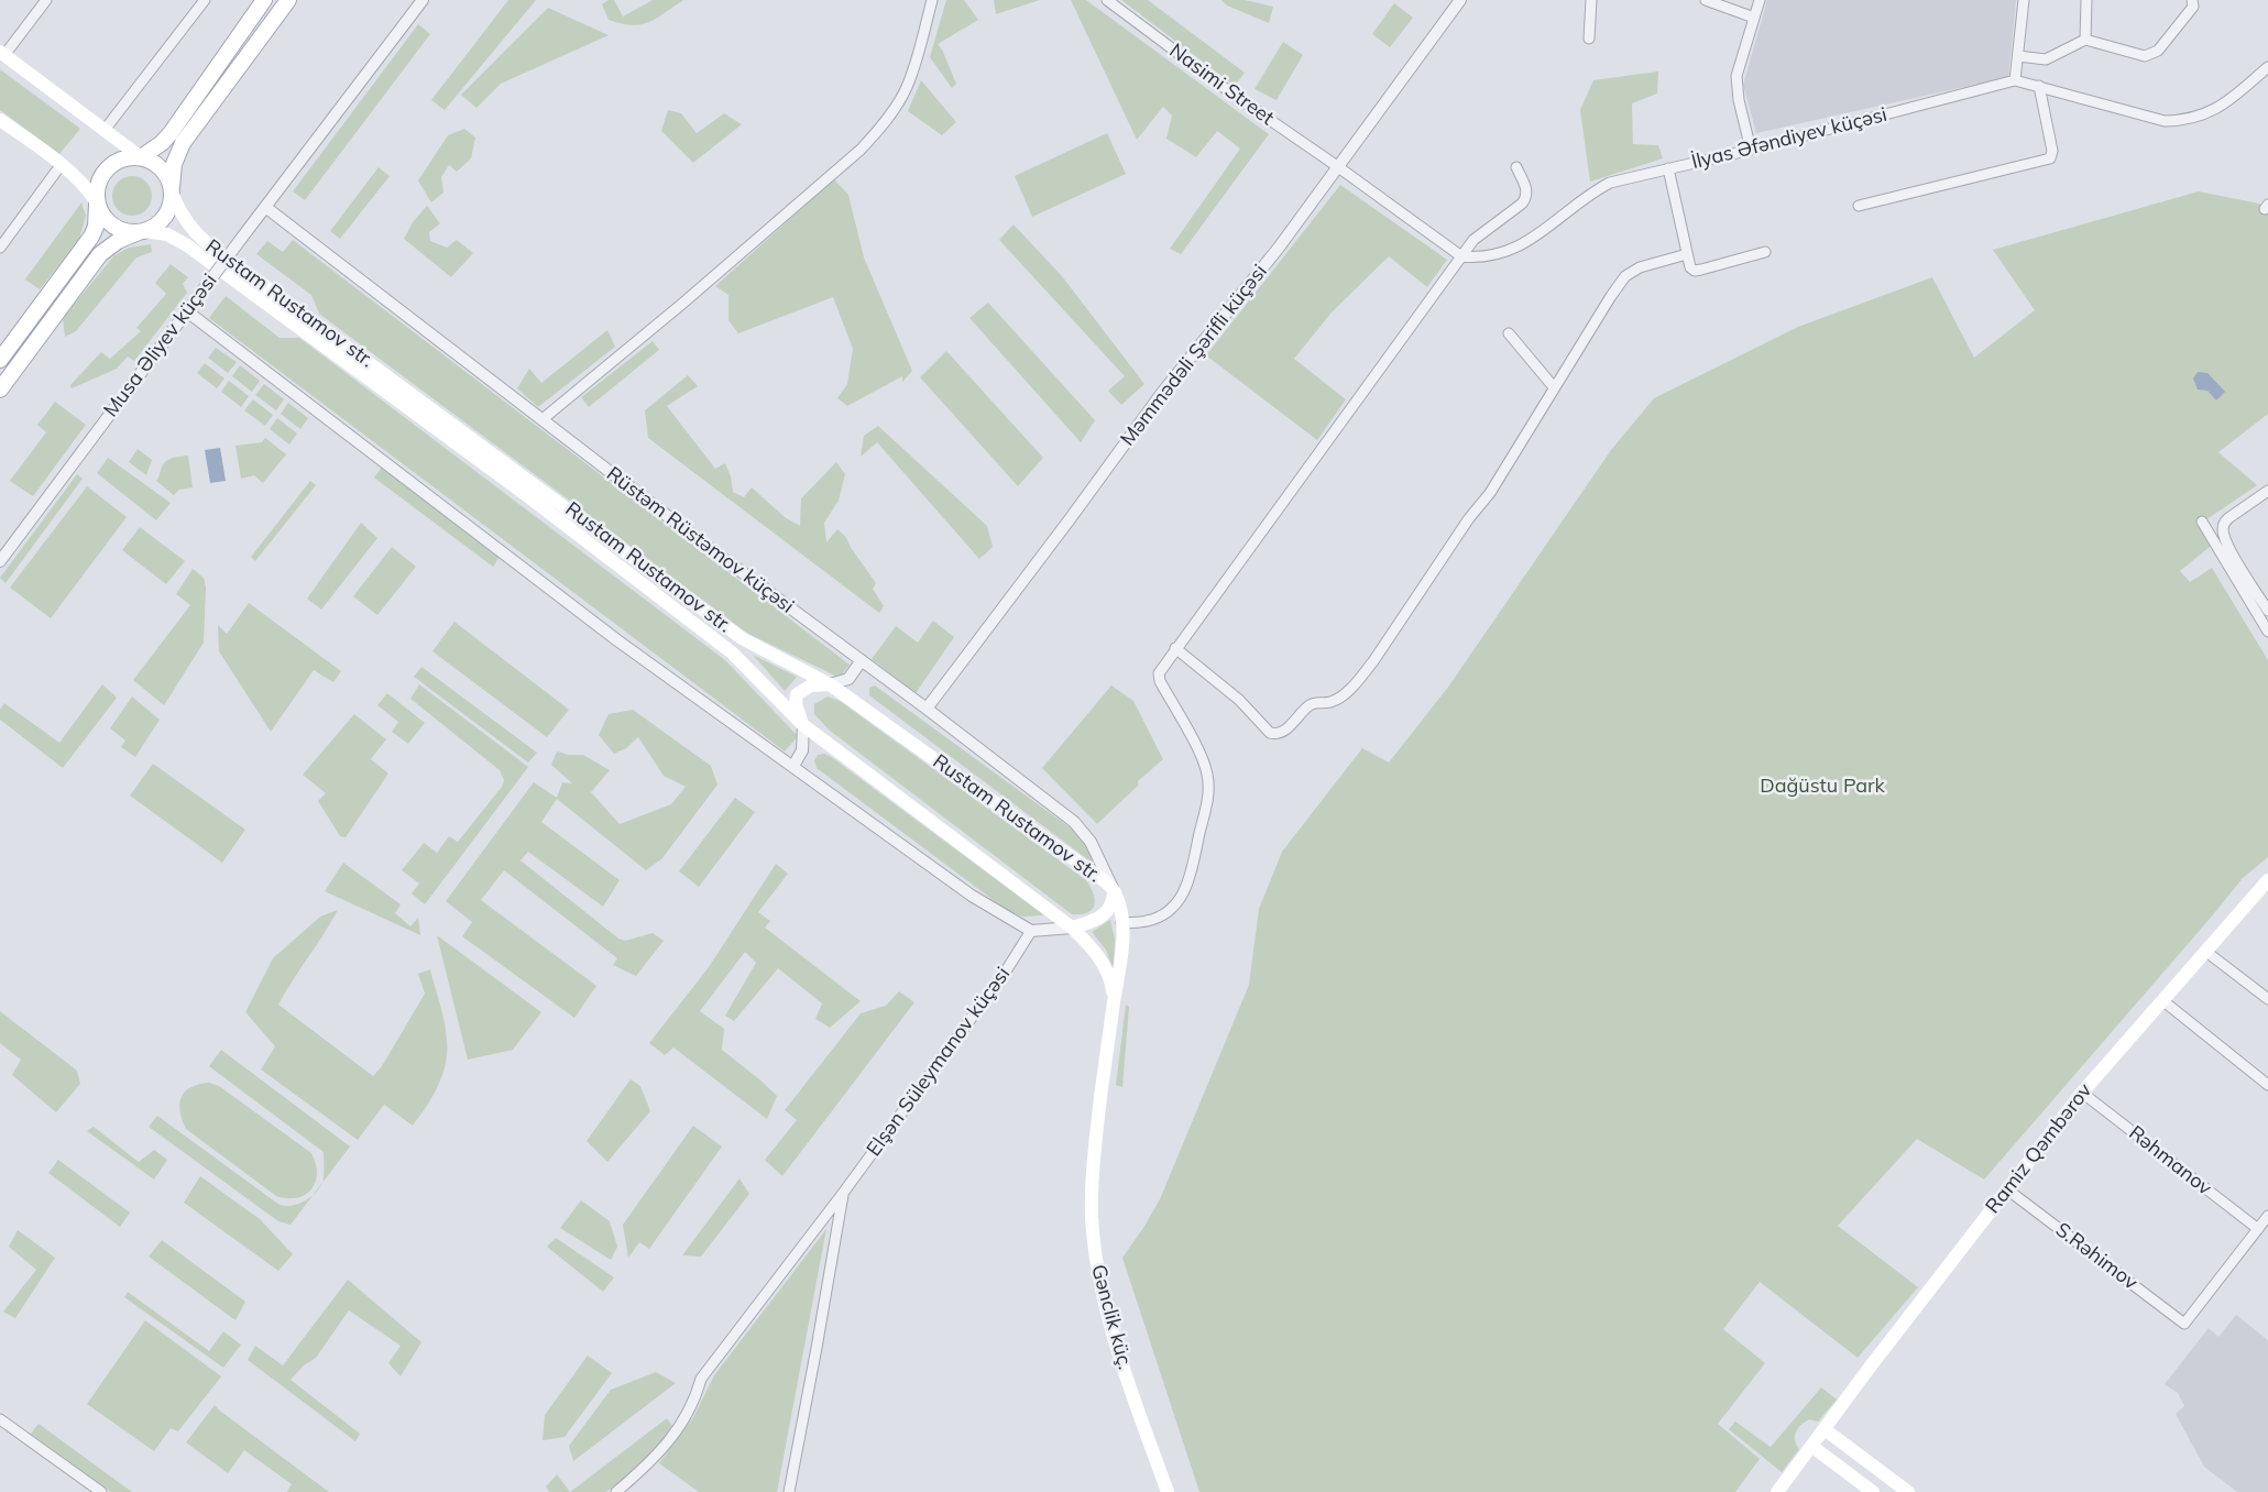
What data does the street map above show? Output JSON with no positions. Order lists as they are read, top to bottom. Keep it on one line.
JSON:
{"streets":{"main road":["Rustam Rustamov str.","Ramiz Qəmbərov","Gənclik küç."],"street":["Nasimi Street","İlyas Əfəndiyev küçəsi","Musa Əliyev küçəsi","Məmmədəli Şərifli küçəsi","Rüstəm Rüstəmov küçəsi","Elşən Süleymanov küçəsi","Rəhmanov","S.Rəhimov"]},"crossings":[["Nasimi Street","Məmmədəli Şərifli küçəsi"],["Rustam Rustamov str.","Rüstəm Rüstəmov küçəsi"],["Rustam Rustamov str.","Gənclik küç."],["Musa Əliyev küçəsi","Rüstəm Rüstəmov küçəsi"],["Məmmədəli Şərifli küçəsi","Rüstəm Rüstəmov küçəsi"],["Ramiz Qəmbərov","Rəhmanov"],["Ramiz Qəmbərov","S.Rəhimov"],["Rəhmanov","S.Rəhimov"]],"parks":["Dağüstu Park"]}
